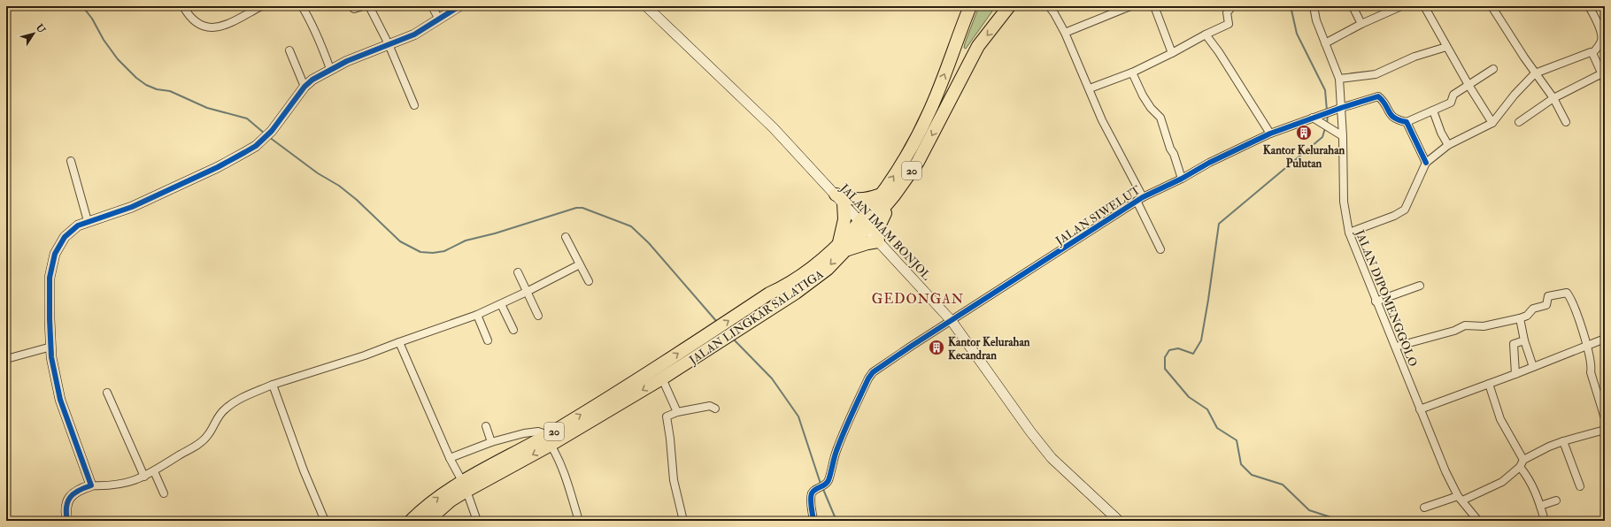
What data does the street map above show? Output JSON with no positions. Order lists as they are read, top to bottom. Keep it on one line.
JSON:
{"streets":{"highway":["20","JALAN LINGKAR SALATIGA"],"street":["JALAN SIWELUT","JALAN IMAM BONJOL","JALAN DIPOMENGGOLO"]},"crossings":[["JALAN SIWELUT","JALAN IMAM BONJOL"],["JALAN SIWELUT","JALAN DIPOMENGGOLO"],["JALAN IMAM BONJOL","JALAN LINGKAR SALATIGA"]],"districts":["GEDONGAN"],"places":{"building":["Kantor Kelurahan Pulutan","Kantor Kelurahan Kecandran"]},"north":"top right"}
